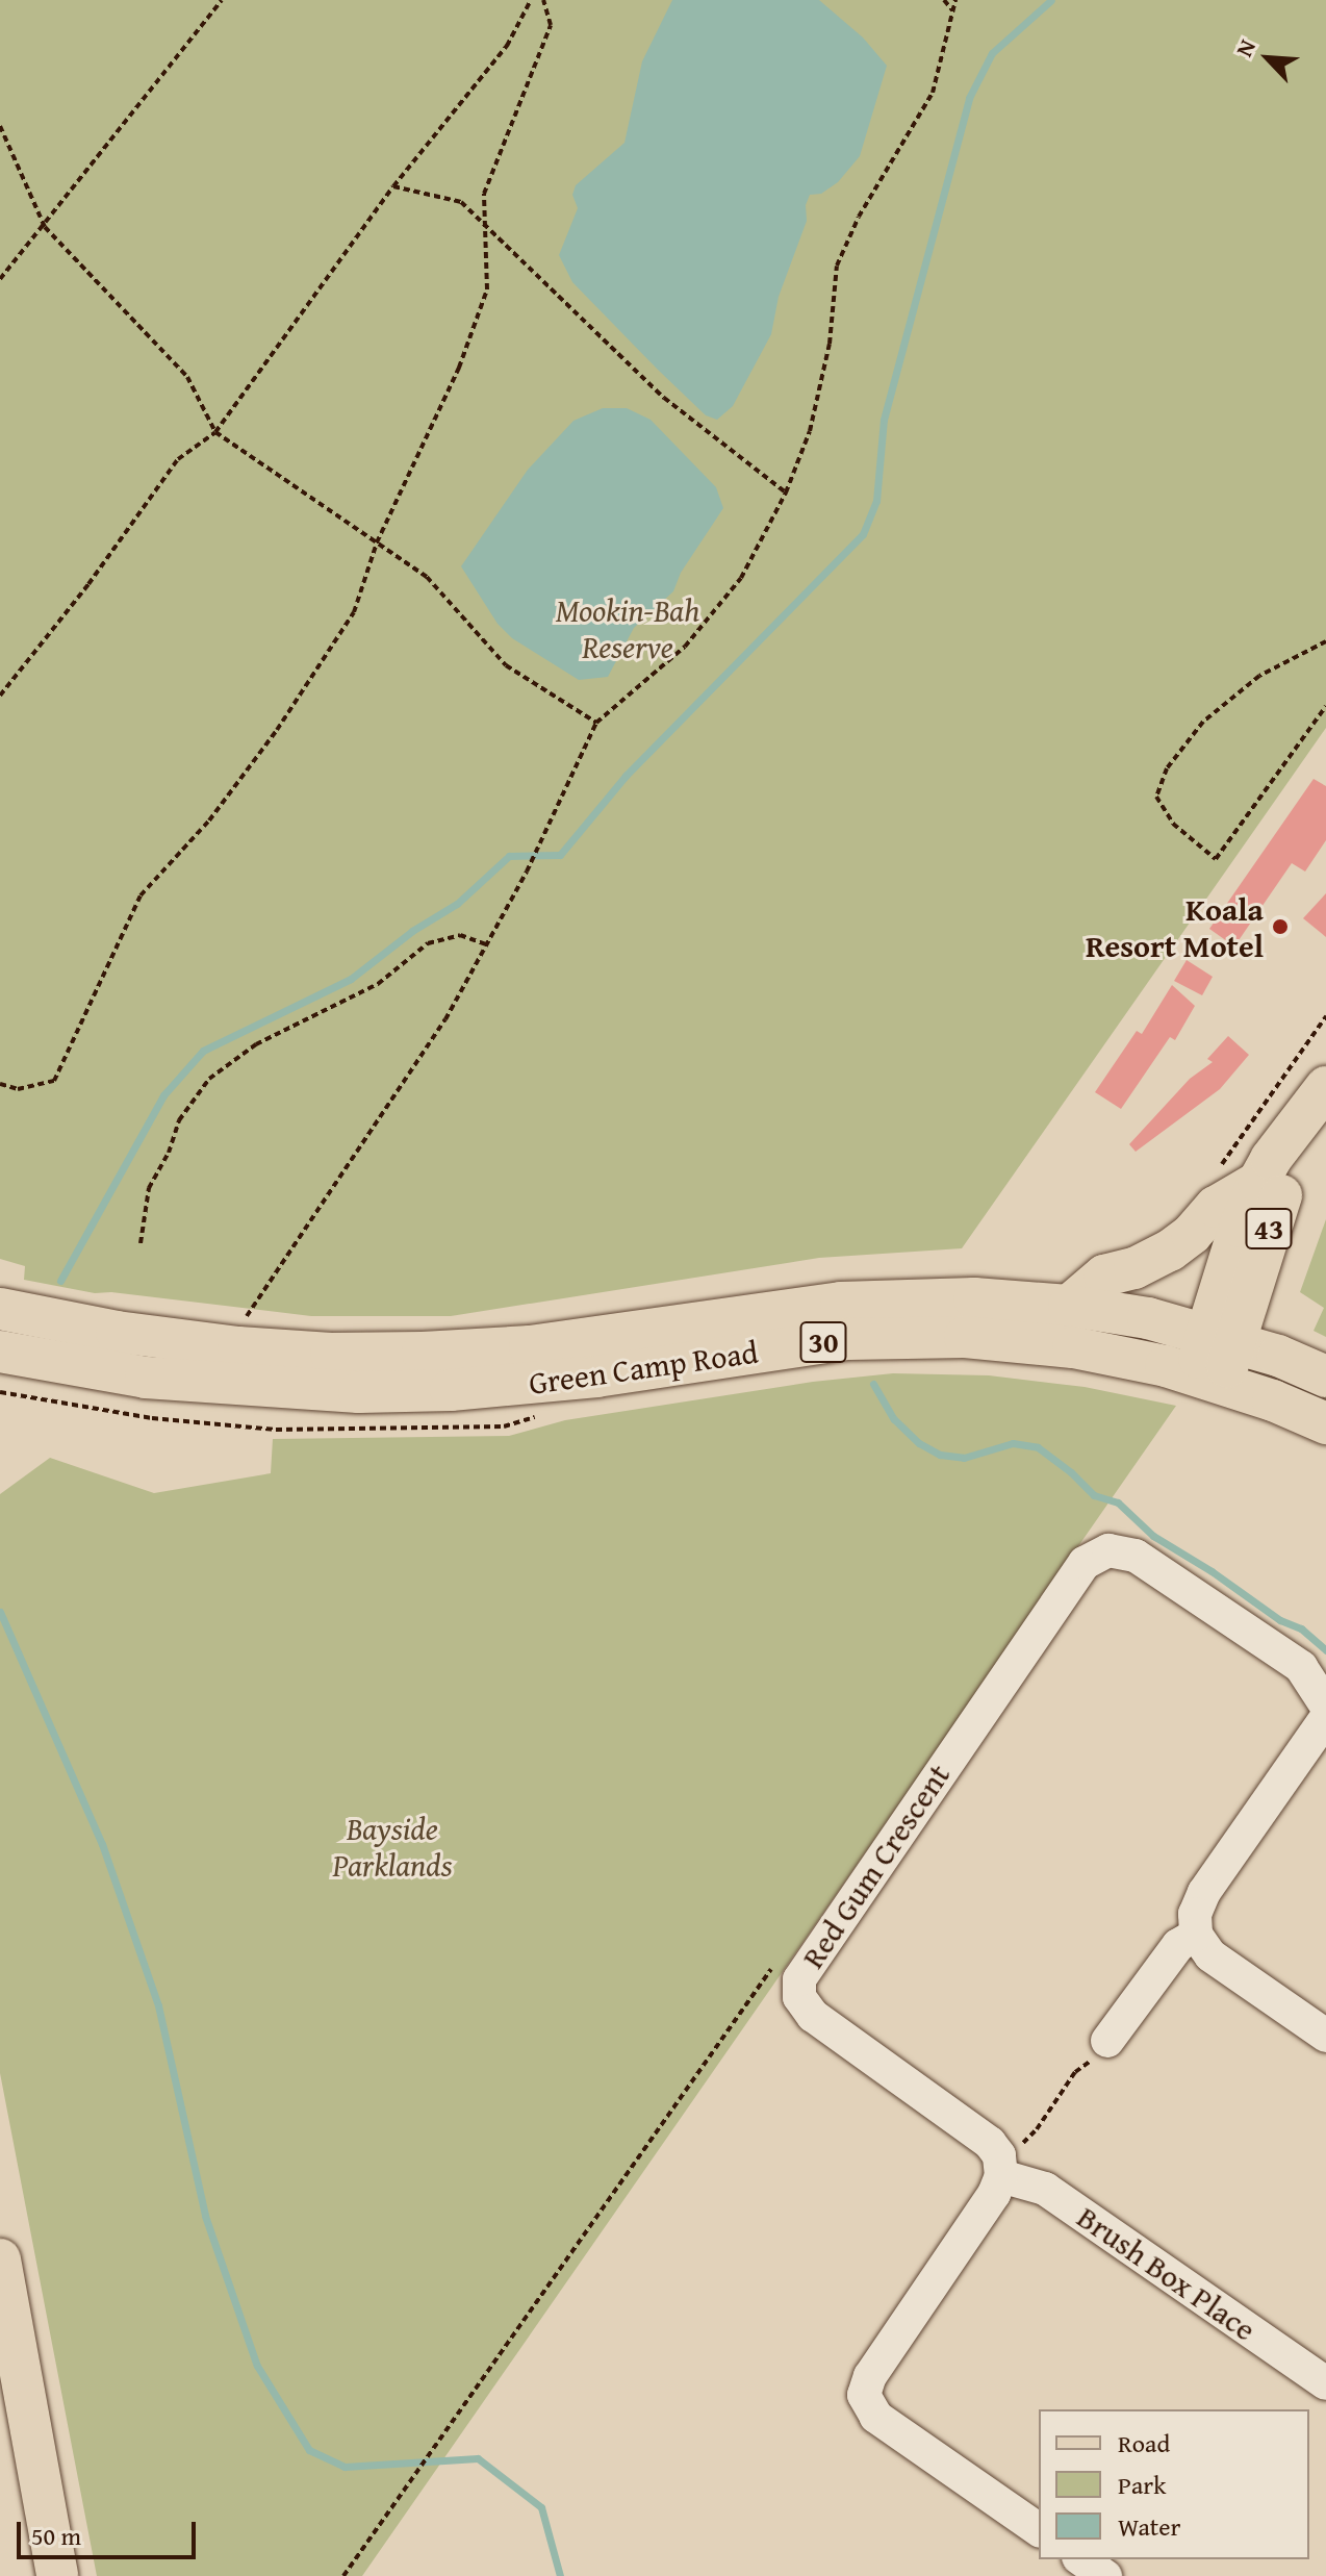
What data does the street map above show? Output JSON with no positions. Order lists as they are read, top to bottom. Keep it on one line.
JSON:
{"streets":{"main road":["43","30","Green Camp Road"],"street":["Red Gum Crescent","Brush Box Place"]},"crossings":[["43","Green Camp Road"],["Red Gum Crescent","Brush Box Place"]],"parks":["Mookin-Bah Reserve","Bayside Parklands"],"places":["Koala Resort Motel"],"legend":["Road","Park","Water"],"scale_bar":"50 m","north":"top left"}
